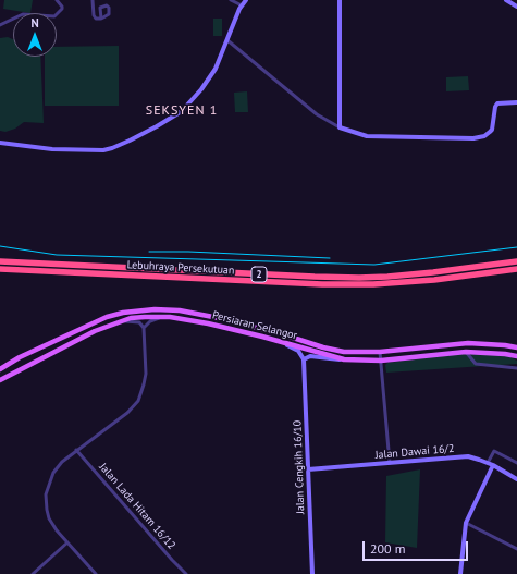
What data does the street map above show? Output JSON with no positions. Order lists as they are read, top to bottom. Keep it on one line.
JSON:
{"streets":{"highway":["Lebuhraya Persekutuan","2"],"main road":["Persiaran Selangor"],"street":["Jalan Dawai 16/2","Jalan Cengkih 16/10","Jalan Lada Hitam 16/12"]},"crossings":[["Jalan Dawai 16/2","Jalan Cengkih 16/10"]],"districts":["SEKSYEN 1"],"scale_bar":"200 m","north":"top"}
